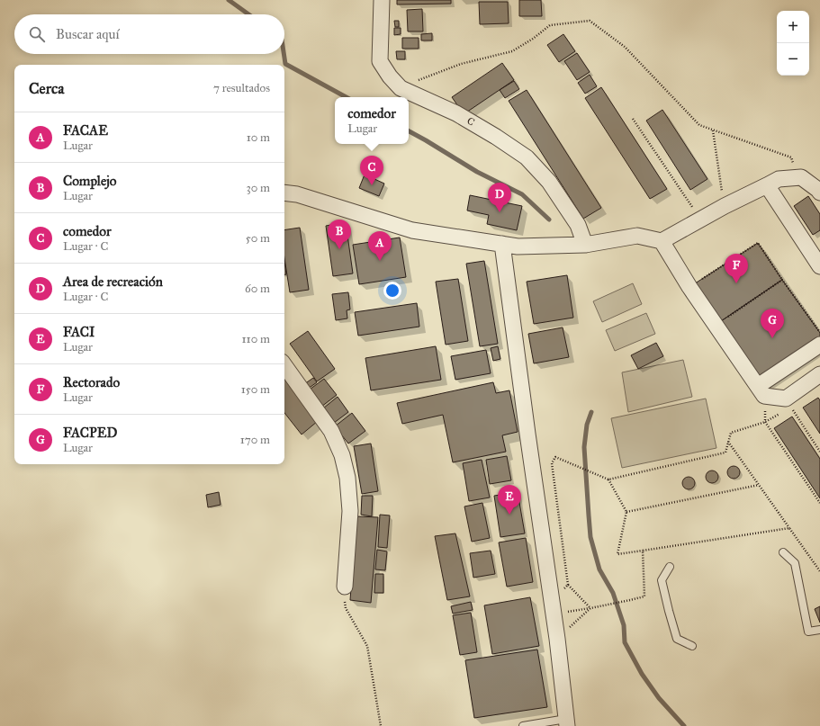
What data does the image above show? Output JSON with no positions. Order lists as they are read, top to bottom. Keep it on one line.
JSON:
{"streets":{"street":["C"]},"page":{"map_buttons":["+","−"],"search":"Buscar aquí","heading":["Cerca","7 resultados"],"popup":["comedor","Lugar"],"list":[{"mark":"A","name":"FACAE","note":"Lugar","value":"10 m"},{"mark":"B","name":"Complejo","note":"Lugar","value":"30 m"},{"mark":"C","name":"comedor","note":"Lugar · C","value":"50 m"},{"mark":"D","name":"Area de recreación","note":"Lugar · C","value":"60 m"},{"mark":"E","name":"FACI","note":"Lugar","value":"110 m"},{"mark":"F","name":"Rectorado","note":"Lugar","value":"150 m"},{"mark":"G","name":"FACPED","note":"Lugar","value":"170 m"}],"pins":["C","D","B","A","F","G","E"]}}
